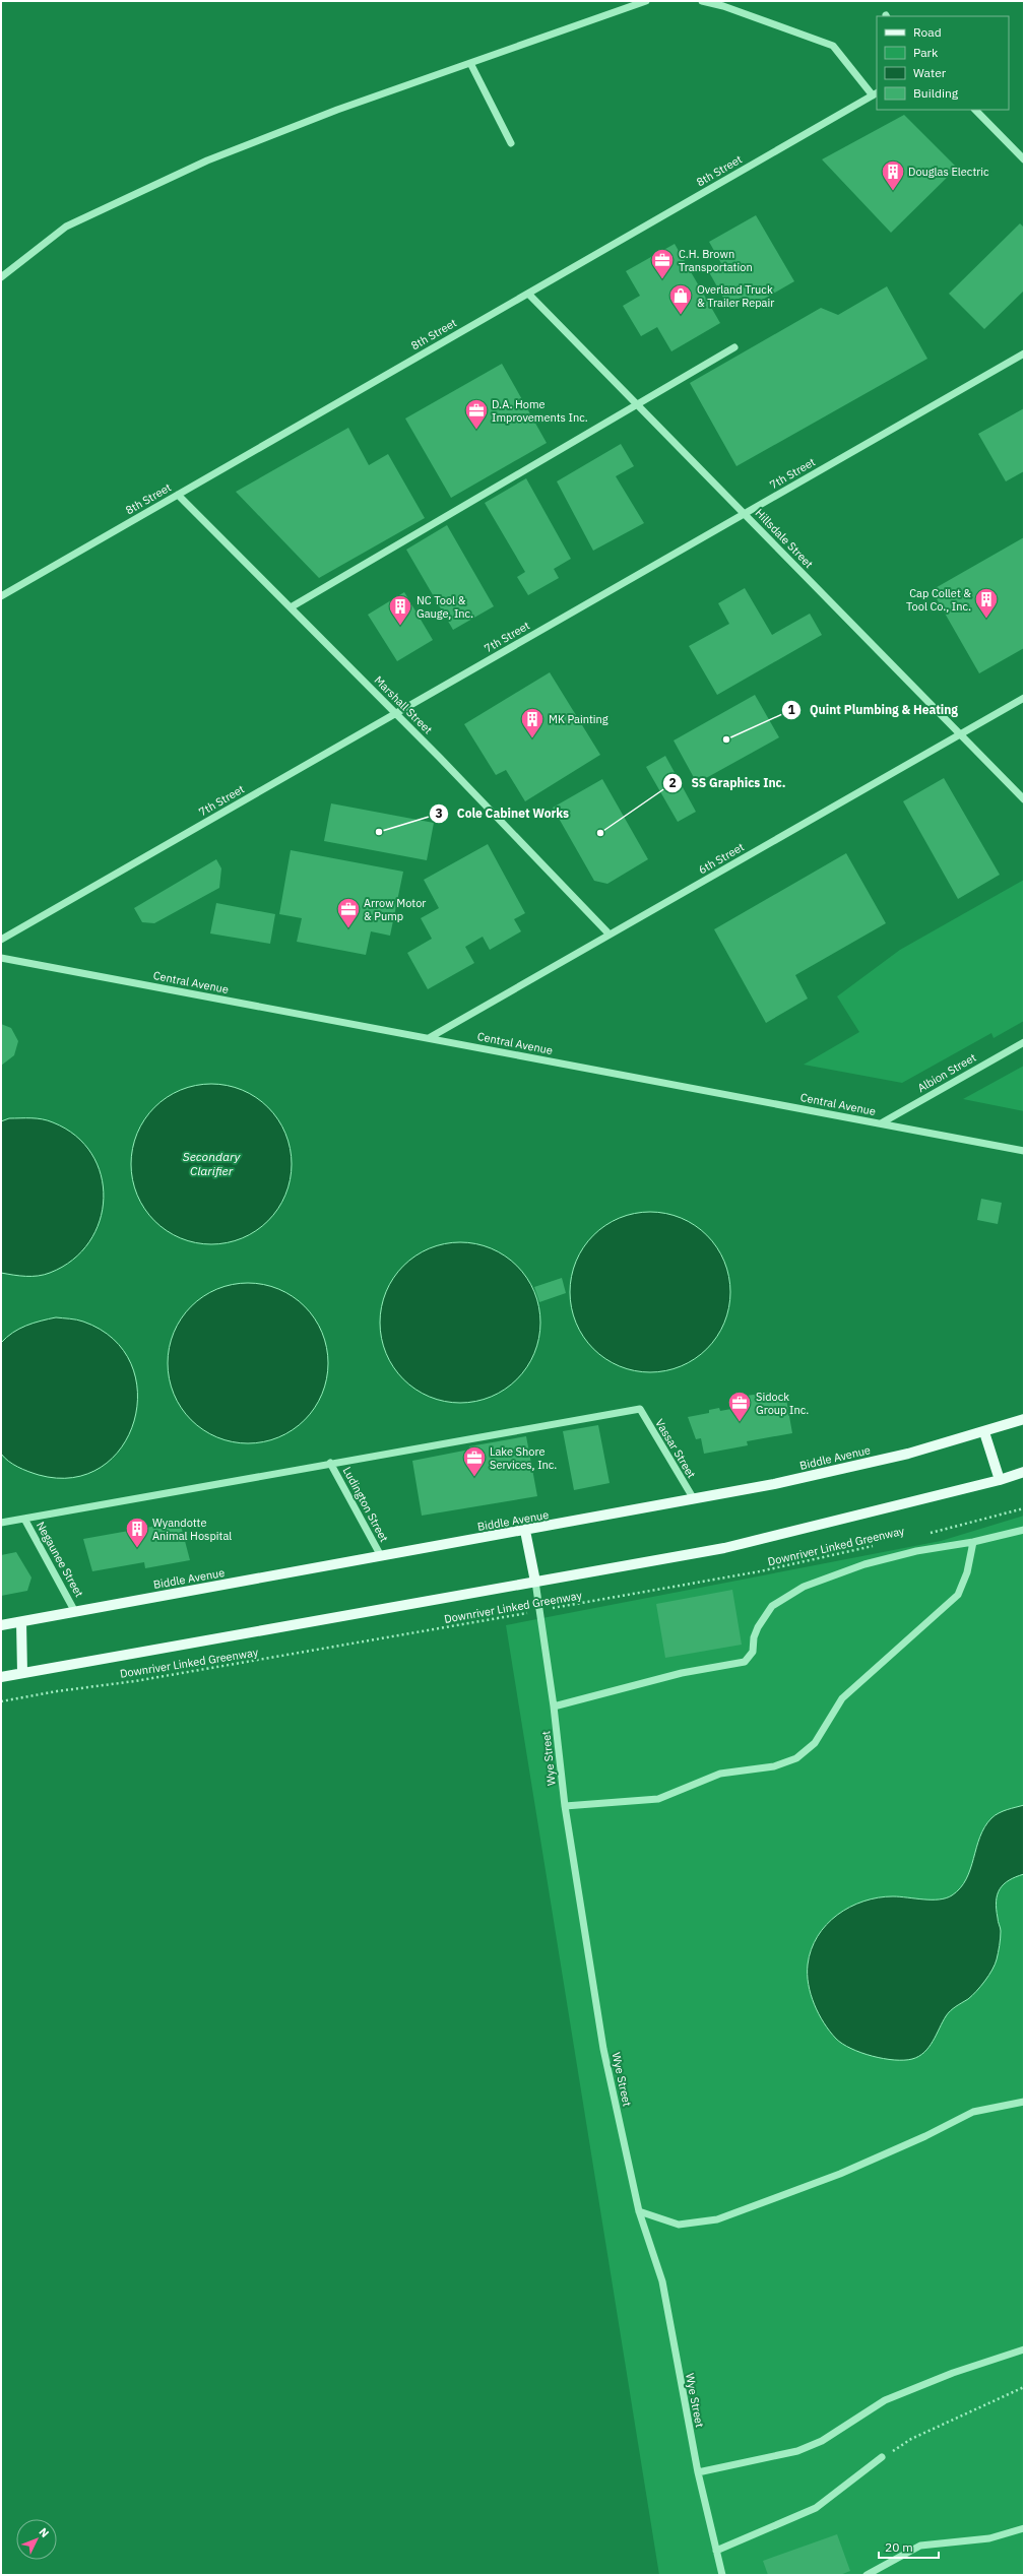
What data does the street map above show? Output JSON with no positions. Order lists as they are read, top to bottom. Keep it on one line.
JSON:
{"streets":{"main road":["Biddle Avenue"],"street":["8th Street","7th Street","Hillsdale Street","Marshall Street","6th Street","Central Avenue","Albion Street","Vassar Street","Ludington Street","Negaunee Street","Wye Street"],"path":["Downriver Linked Greenway"]},"crossings":[["8th Street","Hillsdale Street"],["8th Street","Marshall Street"],["7th Street","Hillsdale Street"],["7th Street","Marshall Street"],["Hillsdale Street","6th Street"],["Marshall Street","6th Street"],["6th Street","Central Avenue"],["Central Avenue","Albion Street"],["Vassar Street","Biddle Avenue"],["Vassar Street","Ludington Street"],["Biddle Avenue","Ludington Street"],["Biddle Avenue","Negaunee Street"],["Downriver Linked Greenway","Wye Street"]],"water":["Secondary Clarifier"],"places":{"building":["Douglas Electric","Cap Collet & Tool Co., Inc.","NC Tool & Gauge, Inc.","MK Painting","Wyandotte Animal Hospital"],"office":["C.H. Brown Transportation","D.A. Home Improvements Inc.","Arrow Motor & Pump","Sidock Group Inc.","Lake Shore Services, Inc."],"shop":["Overland Truck & Trailer Repair"],"other":["Quint Plumbing & Heating","Cole Cabinet Works","SS Graphics Inc."]},"legend":["Road","Park","Water","Building"],"scale_bar":"20 m","north":"top right"}
